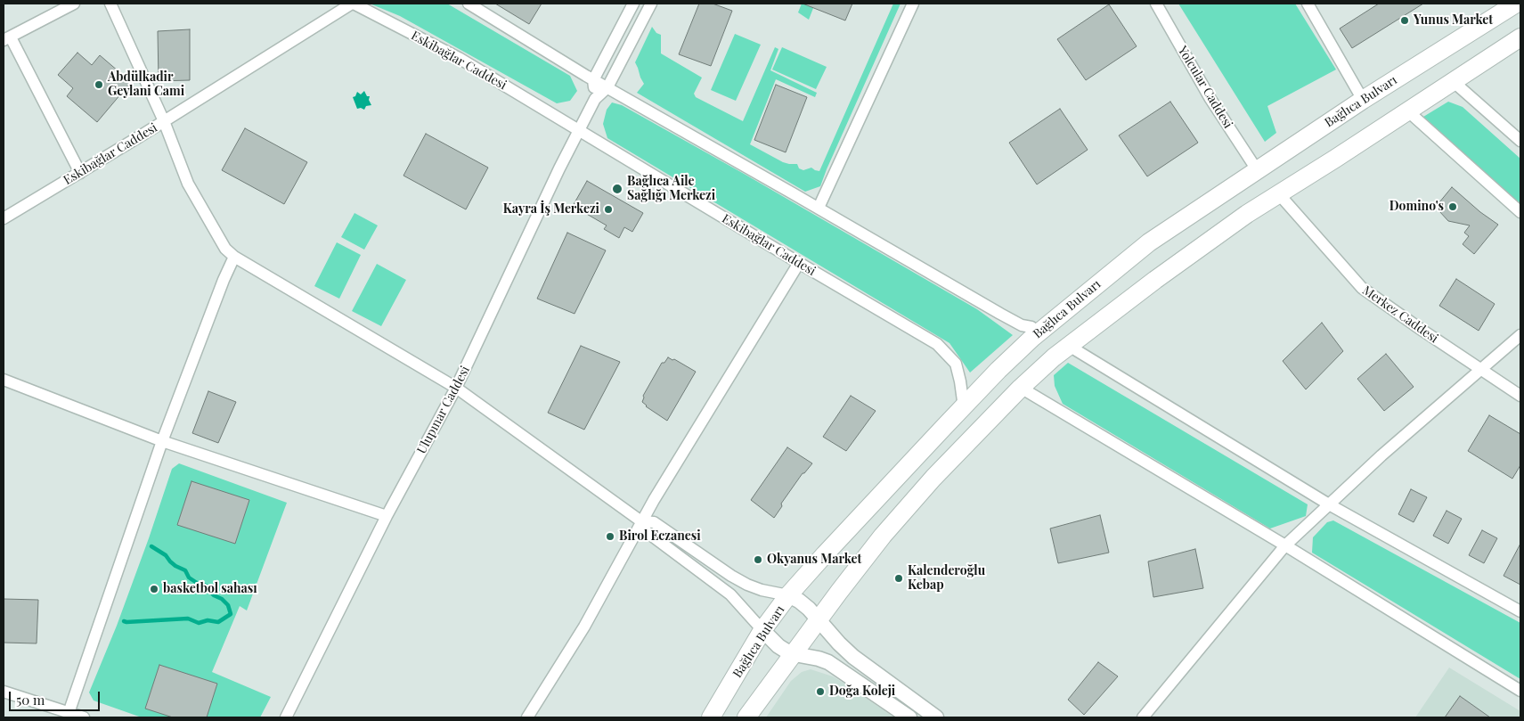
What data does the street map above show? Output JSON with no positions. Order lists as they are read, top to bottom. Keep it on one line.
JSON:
{"streets":{"main road":["Bağlıca Bulvarı"],"street":["Eskibağlar Caddesi","Yolcular Caddesi","Merkez Caddesi","Ulupınar Caddesi"]},"crossings":[["Eskibağlar Caddesi","Bağlıca Bulvarı"],["Eskibağlar Caddesi","Ulupınar Caddesi"],["Yolcular Caddesi","Bağlıca Bulvarı"]],"places":["Yunus Market","Abdülkadir Geylani Cami","Bağlıca Aile Sağlığı Merkezi","Domino's","Kayra İş Merkezi","Birol Eczanesi","Okyanus Market","Kalenderoğlu Kebap","basketbol sahası","Doğa Koleji"],"scale_bar":"50 m"}
